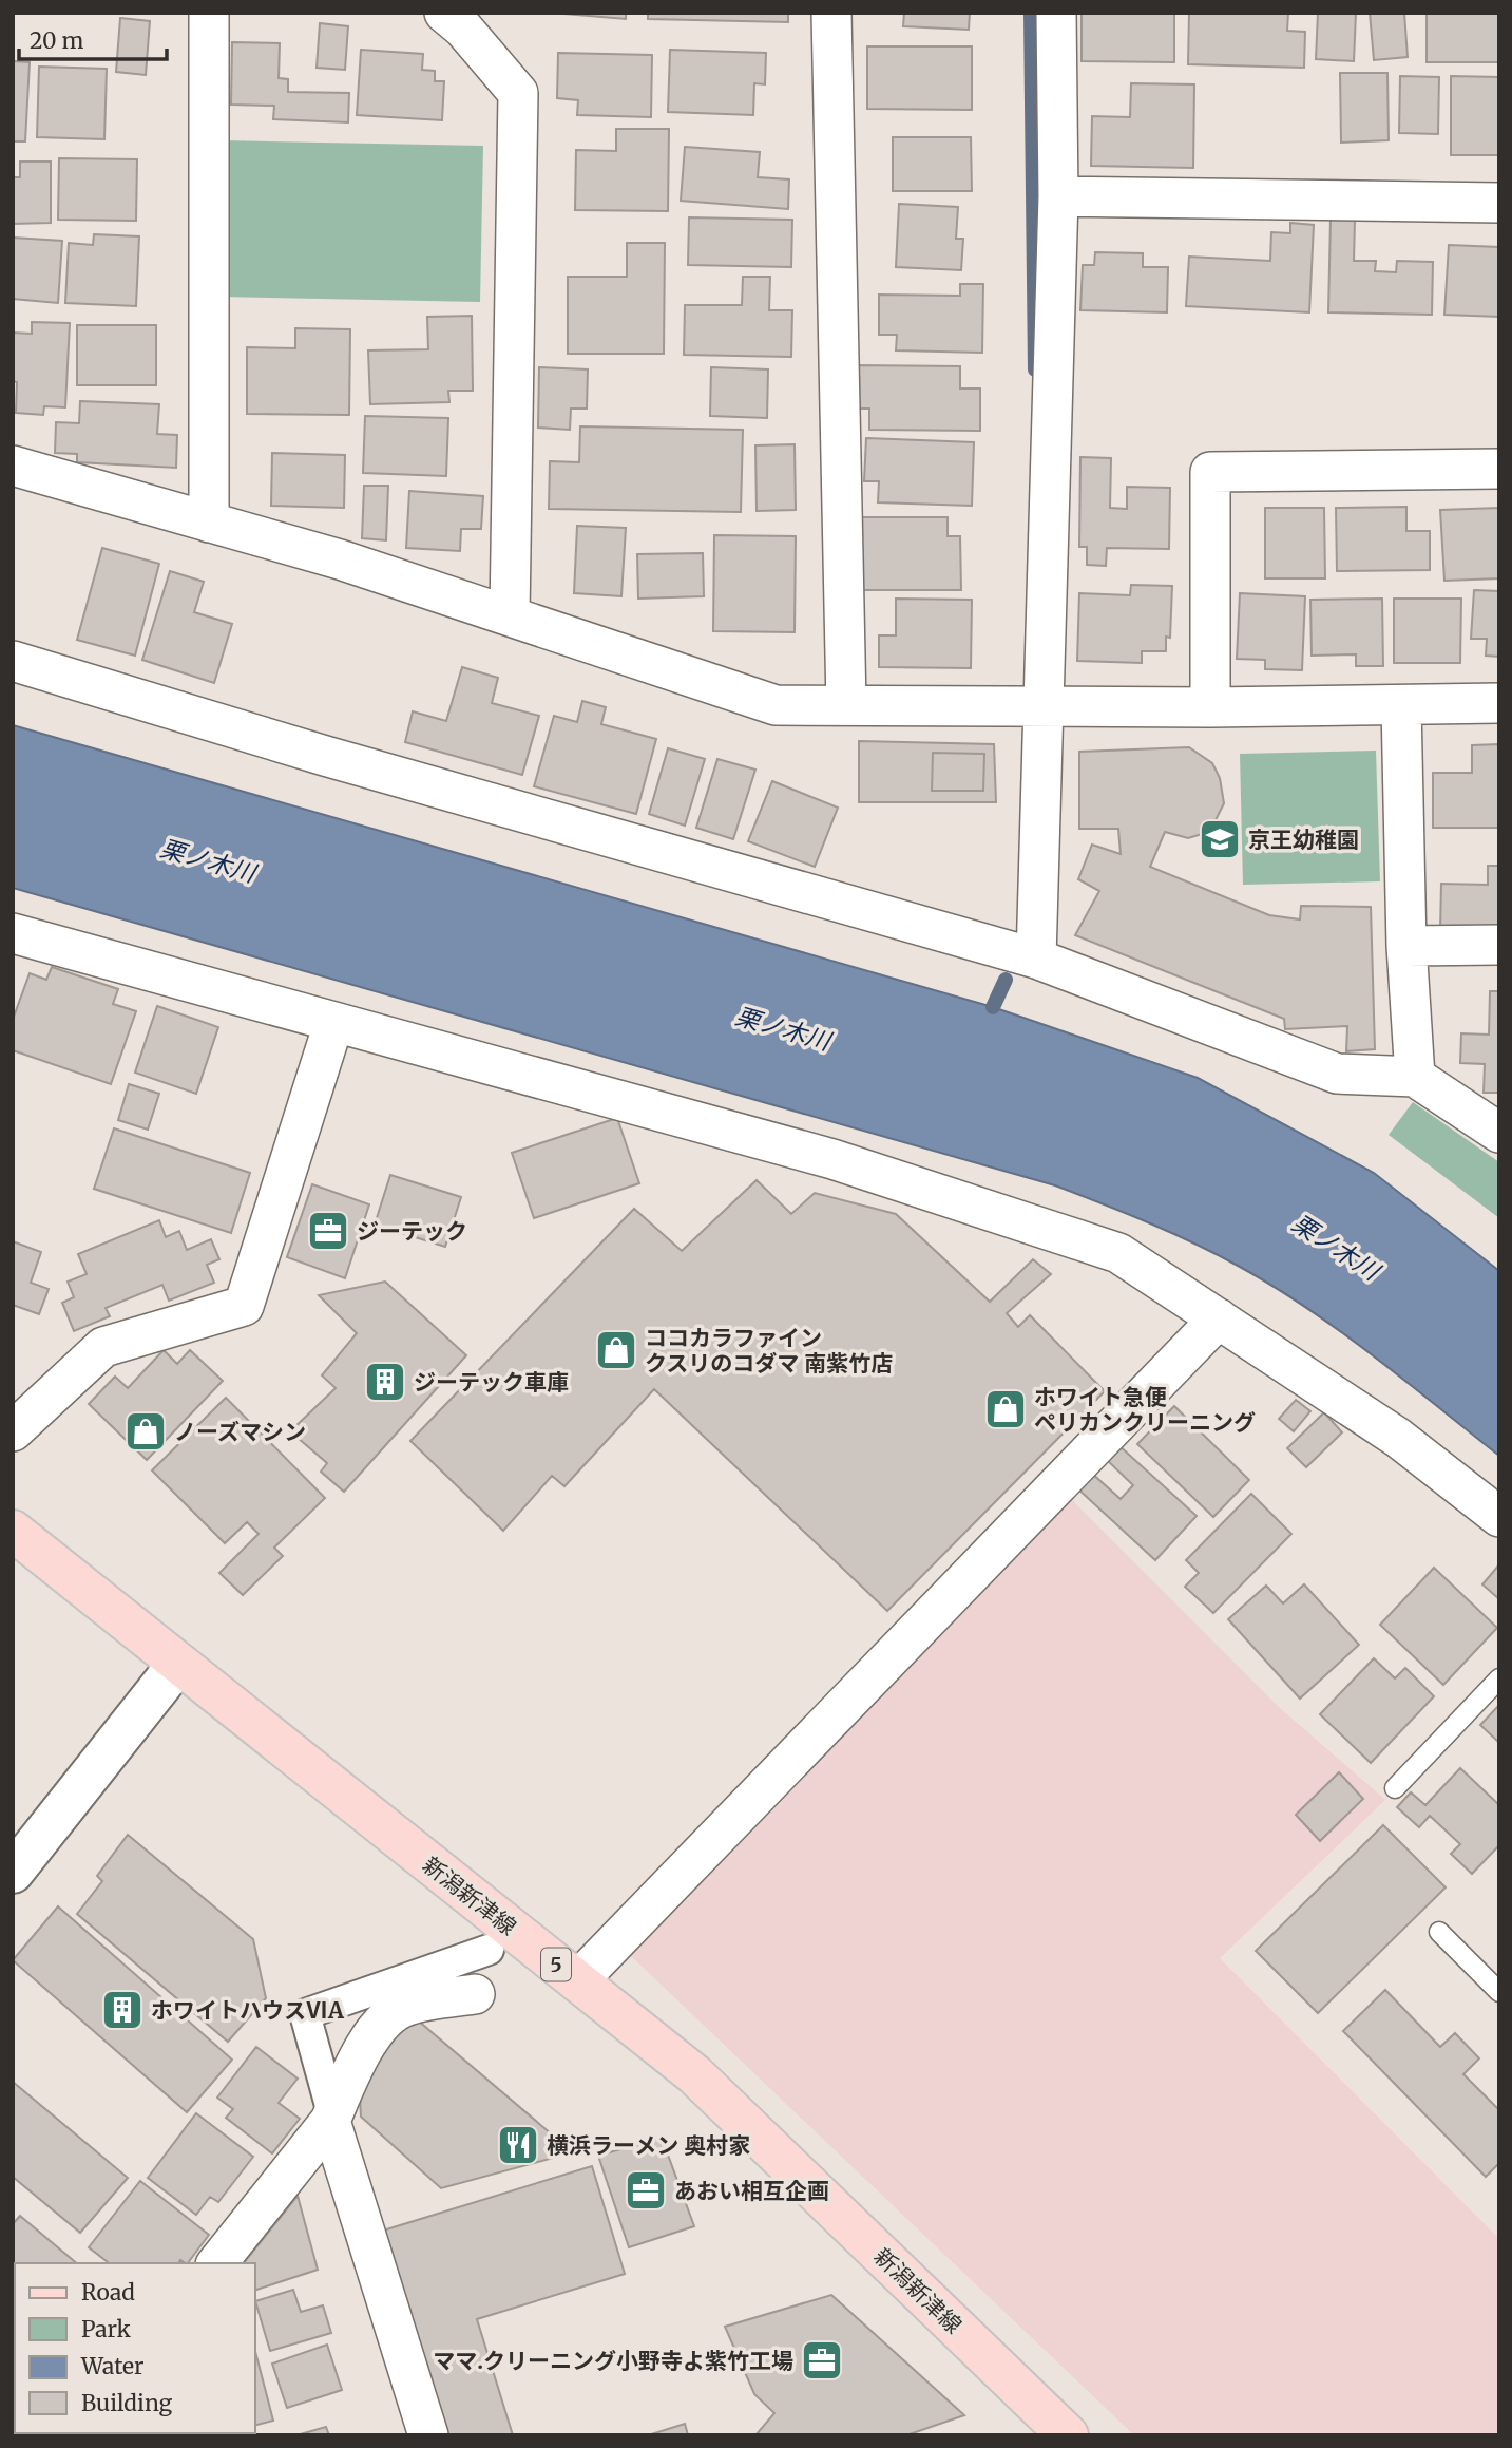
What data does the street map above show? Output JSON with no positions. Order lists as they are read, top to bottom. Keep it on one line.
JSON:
{"streets":{"main road":["新潟新津線","5"]},"water":["栗ノ木川"],"places":{"school or university":["京王幼稚園"],"office":["ジーテック","あおい相互企画","ママ.クリーニング小野寺よ紫竹工場"],"shop":["ココカラファイン クスリのコダマ 南紫竹店","ホワイト急便 ペリカンクリーニング","ノーズマシン"],"building":["ジーテック車庫","ホワイトハウスⅥA"],"restaurant":["横浜ラーメン 奥村家"]},"legend":["Road","Park","Water","Building"],"scale_bar":"20 m"}
